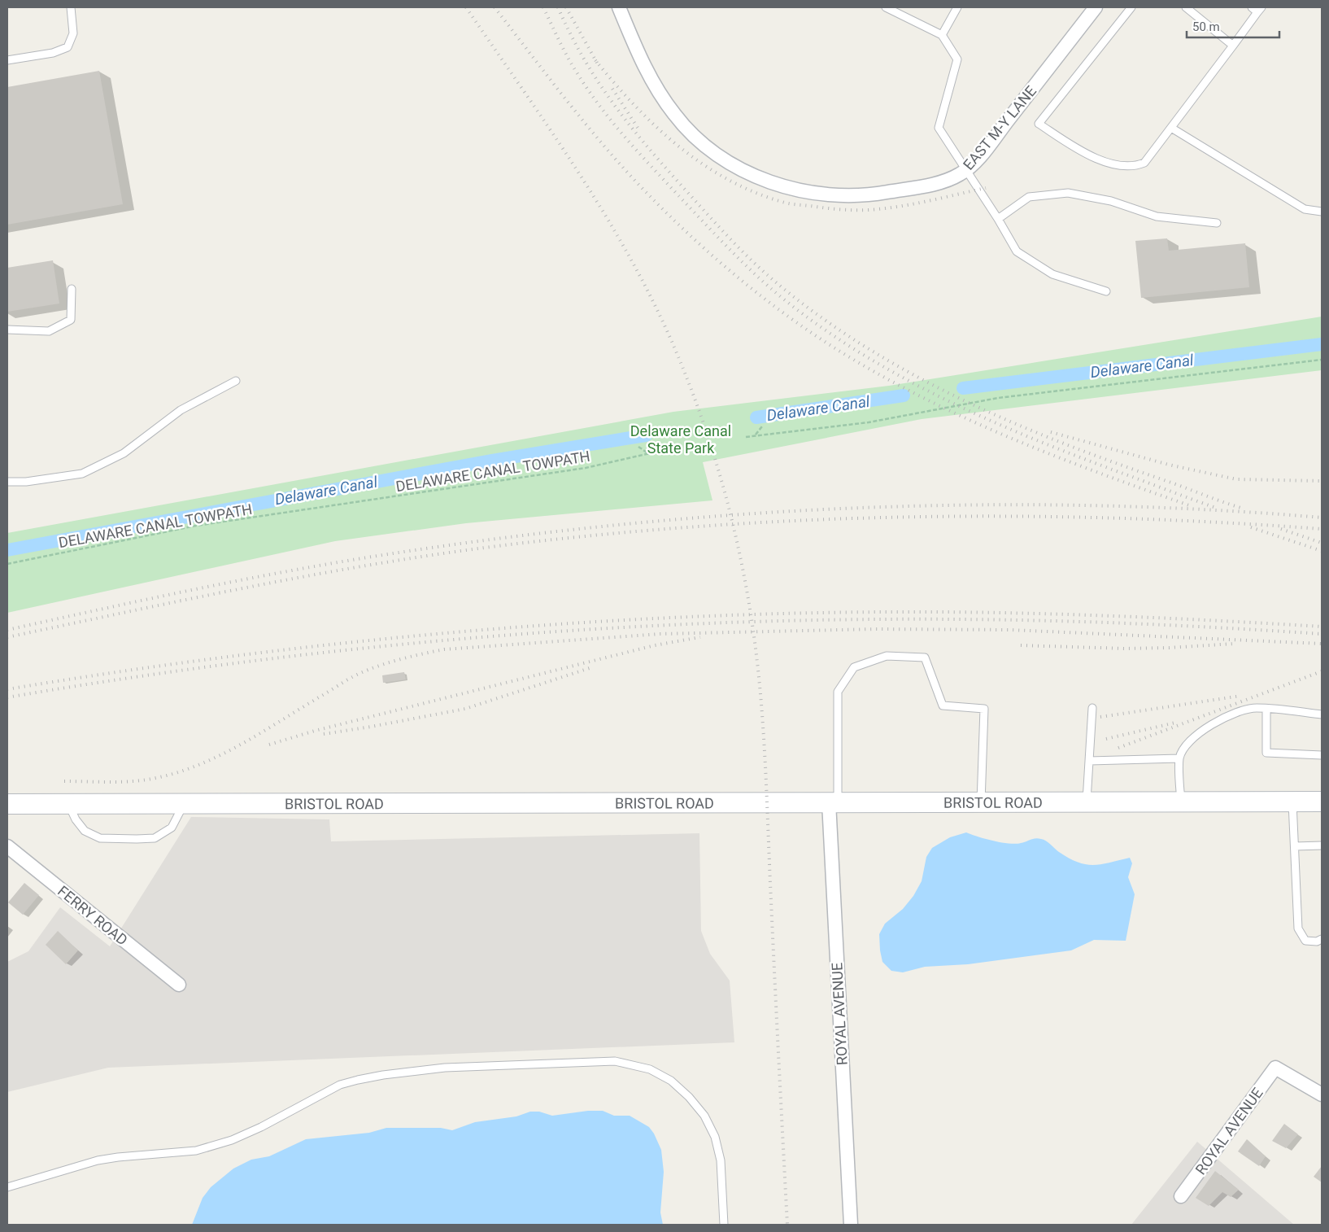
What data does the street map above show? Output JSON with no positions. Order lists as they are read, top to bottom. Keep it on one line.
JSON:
{"streets":{"main road":["BRISTOL ROAD"],"street":["EAST M-Y LANE","FERRY ROAD","ROYAL AVENUE"],"path":["DELAWARE CANAL TOWPATH"]},"crossings":[["BRISTOL ROAD","ROYAL AVENUE"]],"water":["Delaware Canal"],"parks":["Delaware Canal State Park"],"scale_bar":"50 m"}
